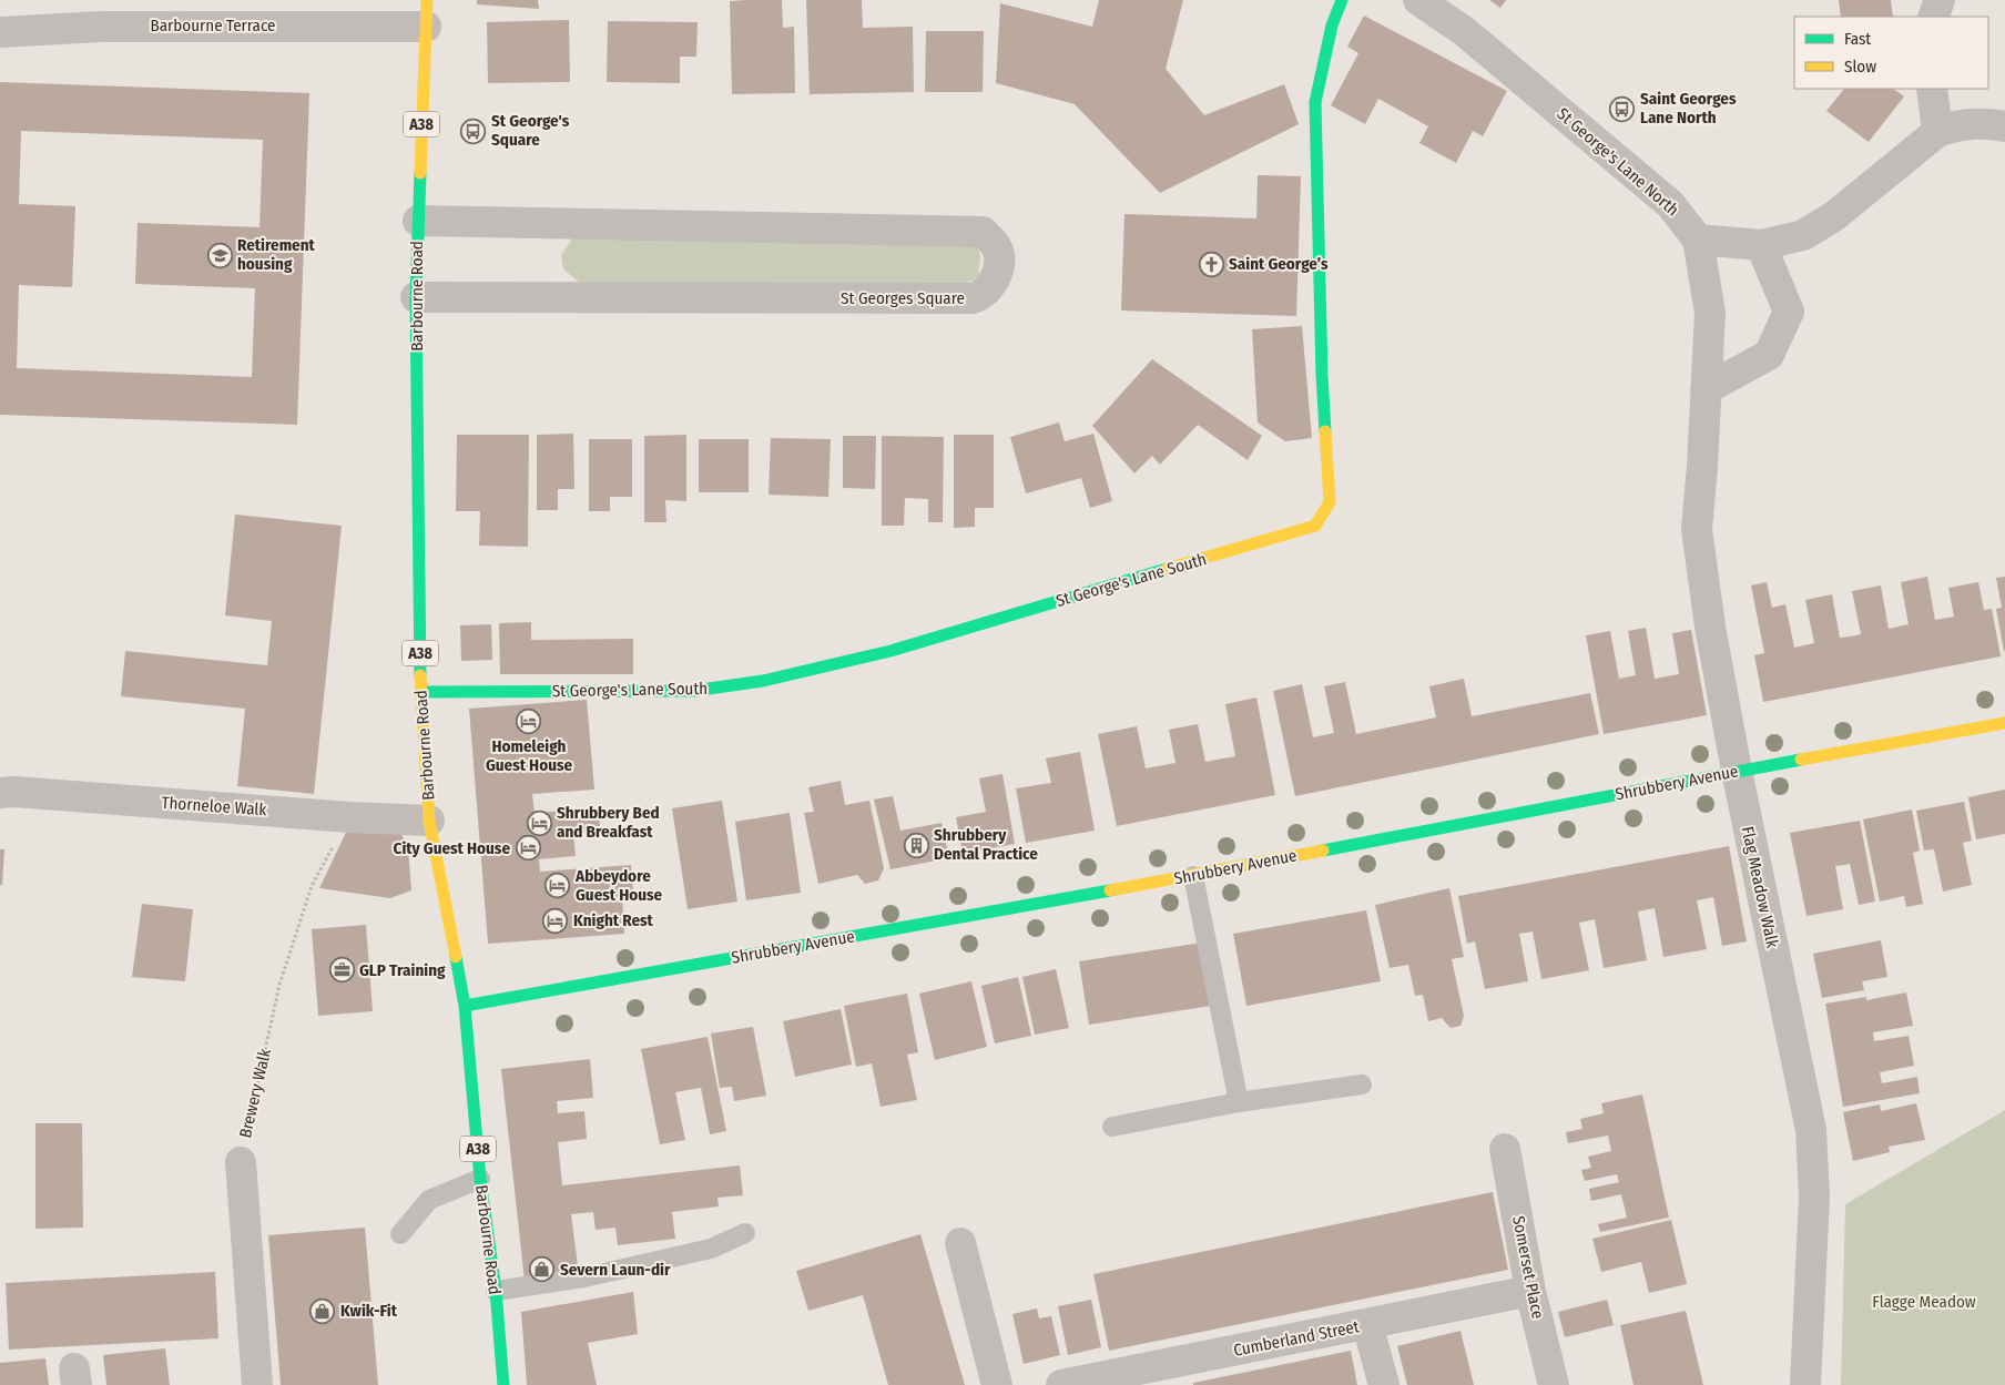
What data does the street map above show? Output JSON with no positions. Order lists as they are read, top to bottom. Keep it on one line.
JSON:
{"streets":{"street":["Barbourne Terrace","A38","St George's Lane North","Barbourne Road","St Georges Square","St George's Lane South","Shrubbery Avenue","Thorneloe Walk","Flag Meadow Walk","Brewery Walk","Somerset Place","Cumberland Street"]},"crossings":[["Barbourne Terrace","Barbourne Road"],["St George's Lane North","Flag Meadow Walk"],["Barbourne Road","St Georges Square"],["Barbourne Road","St George's Lane South"],["Barbourne Road","Shrubbery Avenue"],["Barbourne Road","Thorneloe Walk"],["Shrubbery Avenue","Flag Meadow Walk"],["Thorneloe Walk","Brewery Walk"],["Somerset Place","Cumberland Street"]],"parks":["Flagge Meadow"],"places":{"bus stop":["Saint Georges Lane North","St George's Square"],"school or university":["Retirement housing"],"church":["Saint George’s"],"hotel":["Homeleigh Guest House","Shrubbery Bed and Breakfast","City Guest House","Abbeydore Guest House","Knight Rest"],"building":["Shrubbery Dental Practice"],"office":["GLP Training"],"shop":["Severn Laun-dir","Kwik-Fit"]},"legend":["Fast","Slow"]}
